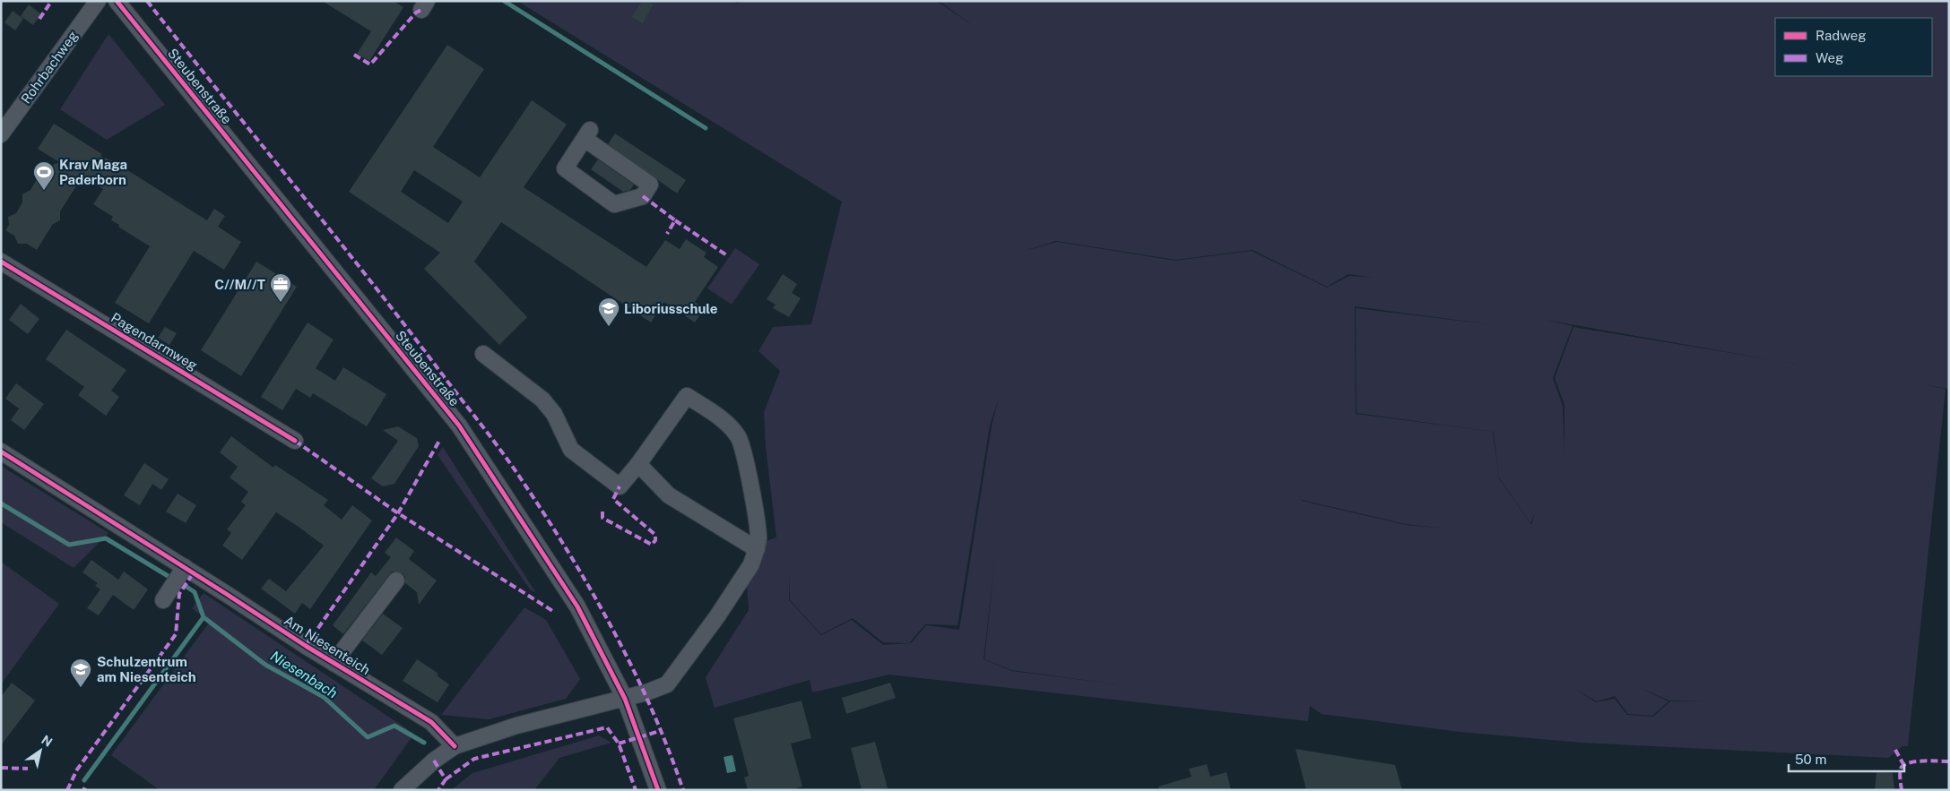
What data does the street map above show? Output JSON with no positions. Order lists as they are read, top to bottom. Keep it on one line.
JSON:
{"streets":{"street":["Rohrbachweg","Steubenstraße","Pagendarmweg","Am Niesenteich"]},"water":["Niesenbach"],"places":{"sports":["Krav Maga Paderborn"],"office":["C//M//T"],"school or university":["Liboriusschule","Schulzentrum am Niesenteich"]},"legend":["Radweg","Weg"],"scale_bar":"50 m","north":"top right"}
